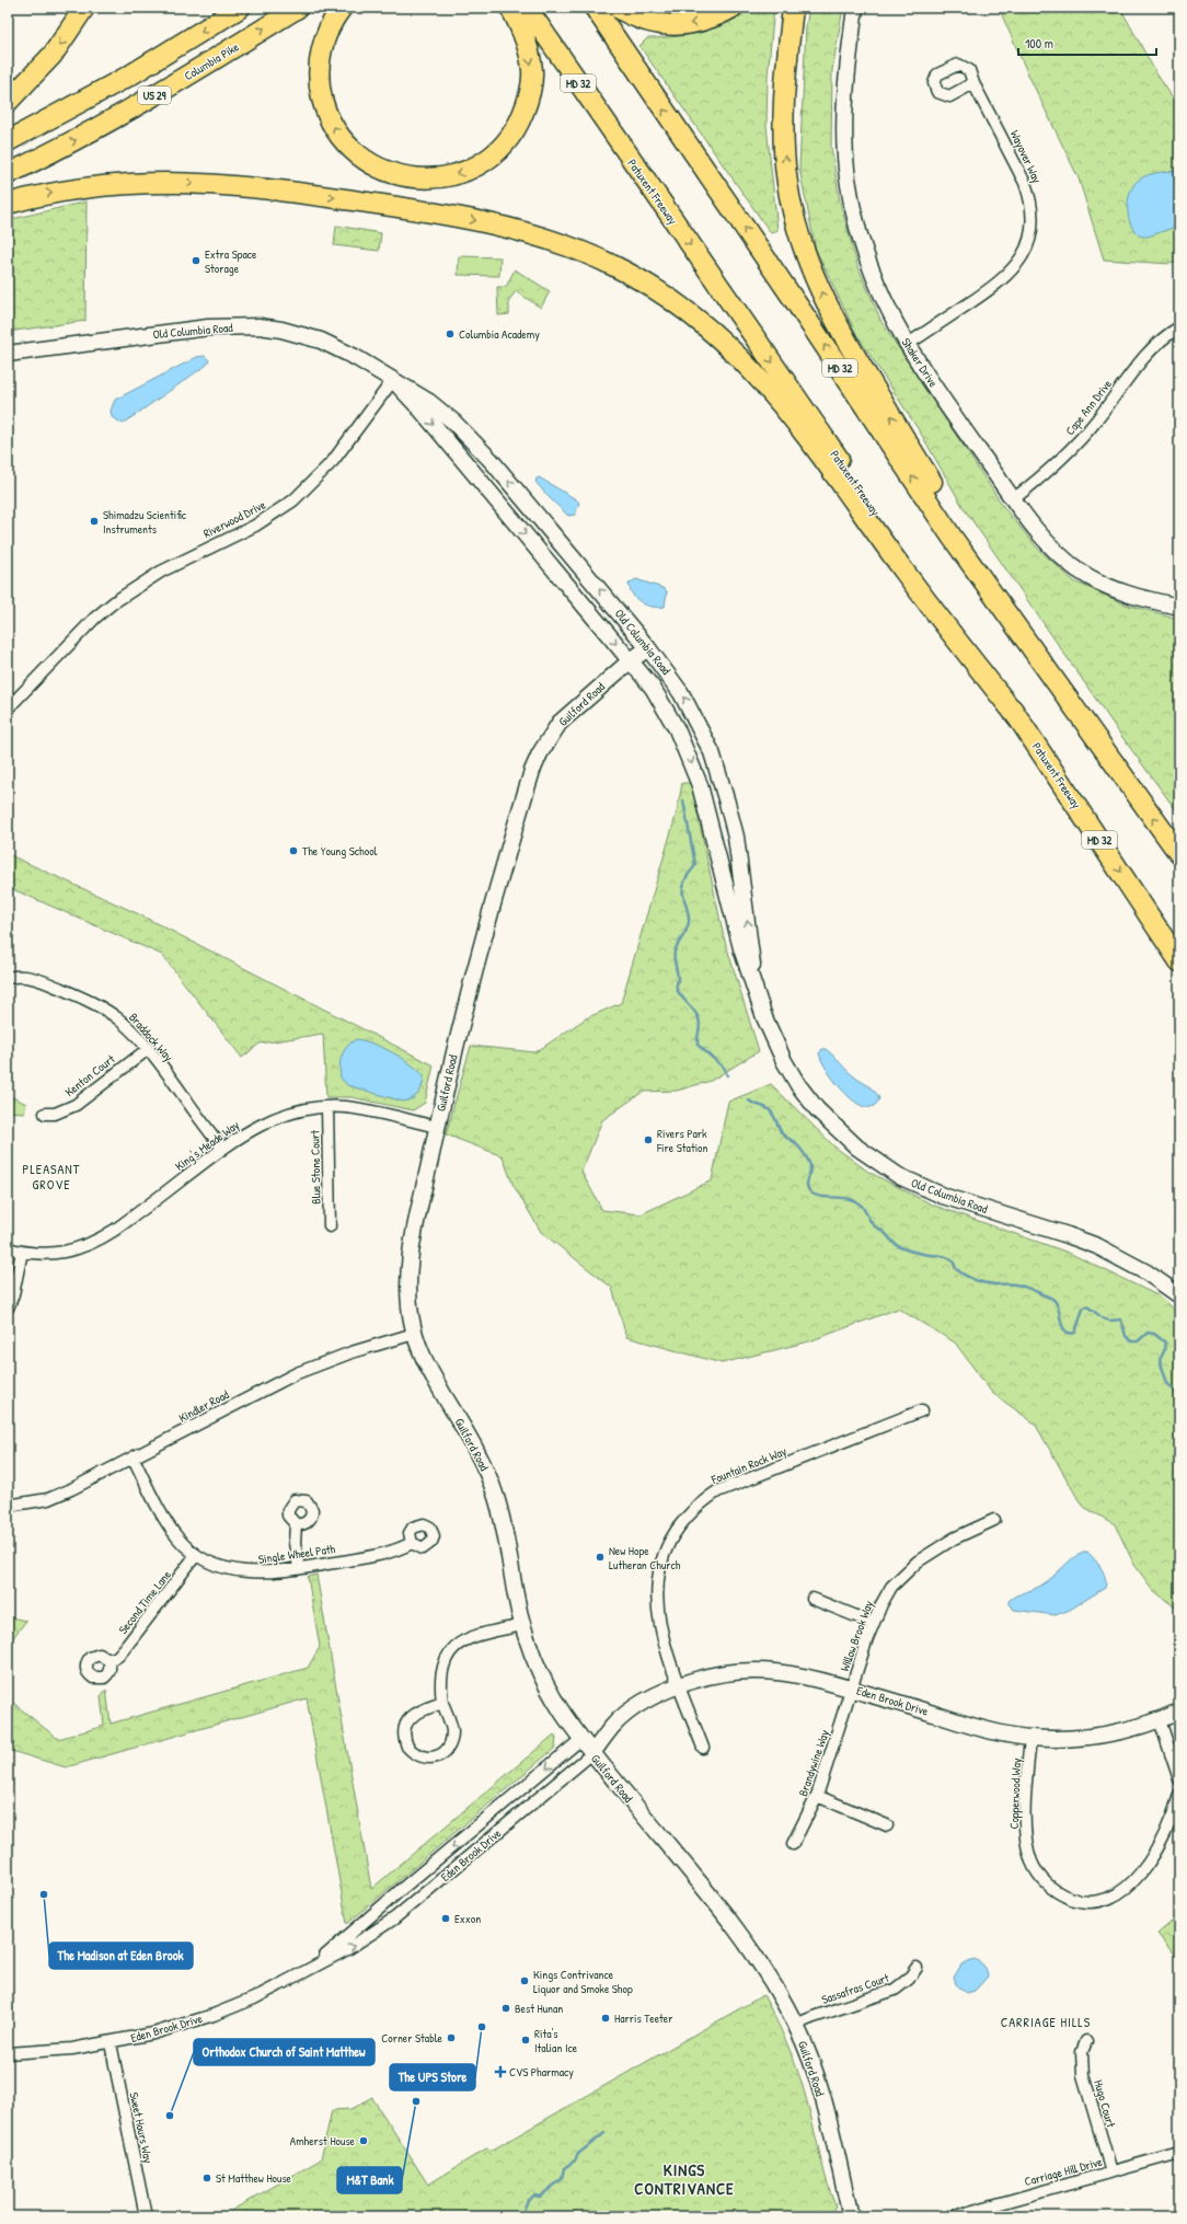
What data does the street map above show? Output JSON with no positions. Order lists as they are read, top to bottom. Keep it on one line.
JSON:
{"streets":{"highway":["Columbia Pike","MD 32","US 29","Patuxent Freeway"],"street":["Wayover Way","Old Columbia Road","Shaker Drive","Cape Ann Drive","Riverwood Drive","Guilford Road","Braddock Way","Kenton Court","King's Meade Way","Blue Stone Court","Kindler Road","Fountain Rock Way","Single Wheel Path","Second Time Lane","Willow Brook Way","Eden Brook Drive","Brandywine Way","Copperwood Way","Sassafras Court","Hugo Court","Sweet Hours Way","Carriage Hill Drive"]},"crossings":[["Wayover Way","Shaker Drive"],["Old Columbia Road","Riverwood Drive"],["Old Columbia Road","Guilford Road"],["Shaker Drive","Cape Ann Drive"],["Guilford Road","King's Meade Way"],["Guilford Road","Kindler Road"],["Guilford Road","Eden Brook Drive"],["Guilford Road","Sassafras Court"],["Braddock Way","Kenton Court"],["Braddock Way","King's Meade Way"],["King's Meade Way","Blue Stone Court"],["Kindler Road","Single Wheel Path"],["Fountain Rock Way","Eden Brook Drive"],["Single Wheel Path","Second Time Lane"],["Willow Brook Way","Eden Brook Drive"],["Willow Brook Way","Brandywine Way"],["Eden Brook Drive","Brandywine Way"],["Eden Brook Drive","Copperwood Way"],["Eden Brook Drive","Sweet Hours Way"],["Hugo Court","Carriage Hill Drive"]],"districts":["PLEASANT GROVE","CARRIAGE HILLS","KINGS CONTRIVANCE"],"places":{"other":["Extra Space Storage","Columbia Academy","Shimadzu Scientific Instruments","The Young School","Rivers Park Fire Station","New Hope Lutheran Church","The Madison at Eden Brook","Exxon","Kings Contrivance Liquor and Smoke Shop","Best Hunan","Harris Teeter","The UPS Store","Corner Stable","Rita's Italian Ice","M&T Bank","Orthodox Church of Saint Matthew","Amherst House","St Matthew House"],"health":["CVS Pharmacy"]},"scale_bar":"100 m"}
